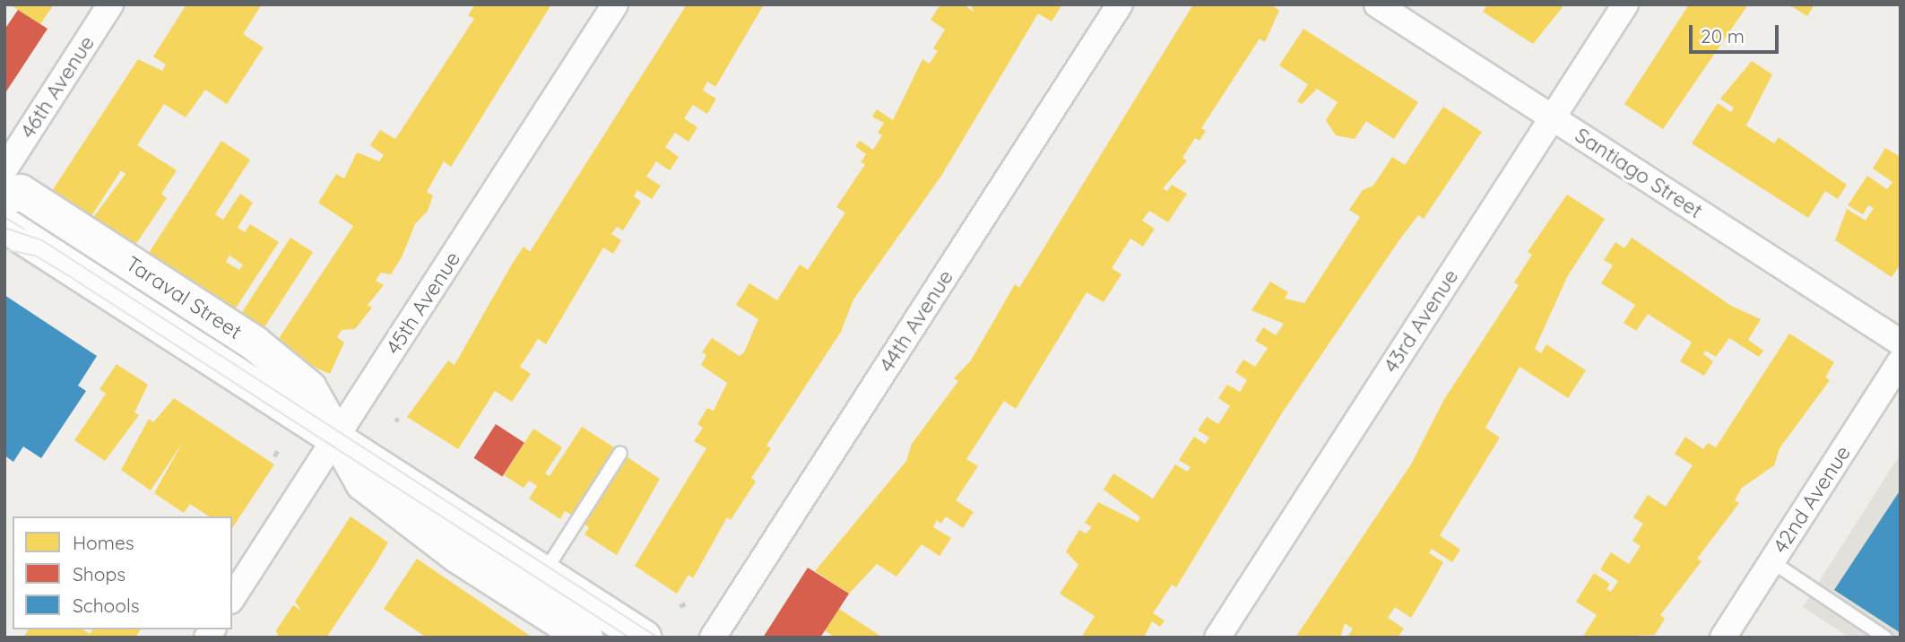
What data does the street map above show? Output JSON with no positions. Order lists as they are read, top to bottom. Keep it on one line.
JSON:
{"streets":{"street":["46th Avenue","Santiago Street","Taraval Street","45th Avenue","44th Avenue","43rd Avenue","42nd Avenue"]},"crossings":[["Santiago Street","43rd Avenue"],["Taraval Street","45th Avenue"]],"legend":["Homes","Shops","Schools"],"scale_bar":"20 m"}
